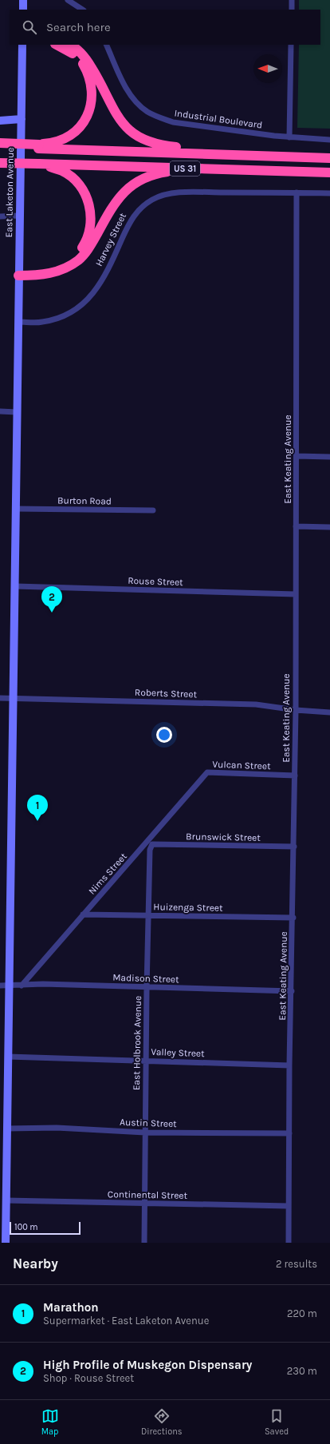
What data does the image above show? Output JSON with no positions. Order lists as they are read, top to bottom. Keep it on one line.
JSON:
{"streets":{"highway":["US 31"],"main road":["East Laketon Avenue"],"street":["Industrial Boulevard","Harvey Street","East Keating Avenue","Burton Road","Rouse Street","Roberts Street","Vulcan Street","Brunswick Street","Nims Street","Huizenga Street","Madison Street","East Holbrook Avenue","Valley Street","Austin Street","Continental Street"]},"crossings":[["East Laketon Avenue","Harvey Street"],["East Laketon Avenue","Burton Road"],["East Laketon Avenue","Rouse Street"],["East Laketon Avenue","Roberts Street"],["East Laketon Avenue","Madison Street"],["East Laketon Avenue","Valley Street"],["East Laketon Avenue","Austin Street"],["East Laketon Avenue","Continental Street"],["Harvey Street","East Keating Avenue"],["East Keating Avenue","Rouse Street"],["East Keating Avenue","Roberts Street"],["East Keating Avenue","Vulcan Street"],["East Keating Avenue","Brunswick Street"],["East Keating Avenue","Huizenga Street"],["East Keating Avenue","Madison Street"],["East Keating Avenue","Valley Street"],["East Keating Avenue","Austin Street"],["East Keating Avenue","Continental Street"],["Vulcan Street","Nims Street"],["Brunswick Street","East Holbrook Avenue"],["Nims Street","Huizenga Street"],["Nims Street","Madison Street"],["Huizenga Street","East Holbrook Avenue"],["Madison Street","East Holbrook Avenue"],["East Holbrook Avenue","Valley Street"],["East Holbrook Avenue","Austin Street"],["East Holbrook Avenue","Continental Street"]],"scale_bar":"100 m","north":"left","page":{"search":"Search here","pins":["2","1"],"scale":"100 m","heading":["Nearby","2 results"],"list":[{"mark":"1","name":"Marathon","note":"Supermarket · East Laketon Avenue","value":"220 m"},{"mark":"2","name":"High Profile of Muskegon Dispensary","note":"Shop · Rouse Street","value":"230 m"}],"nav":["Map","Directions","Saved"]}}
